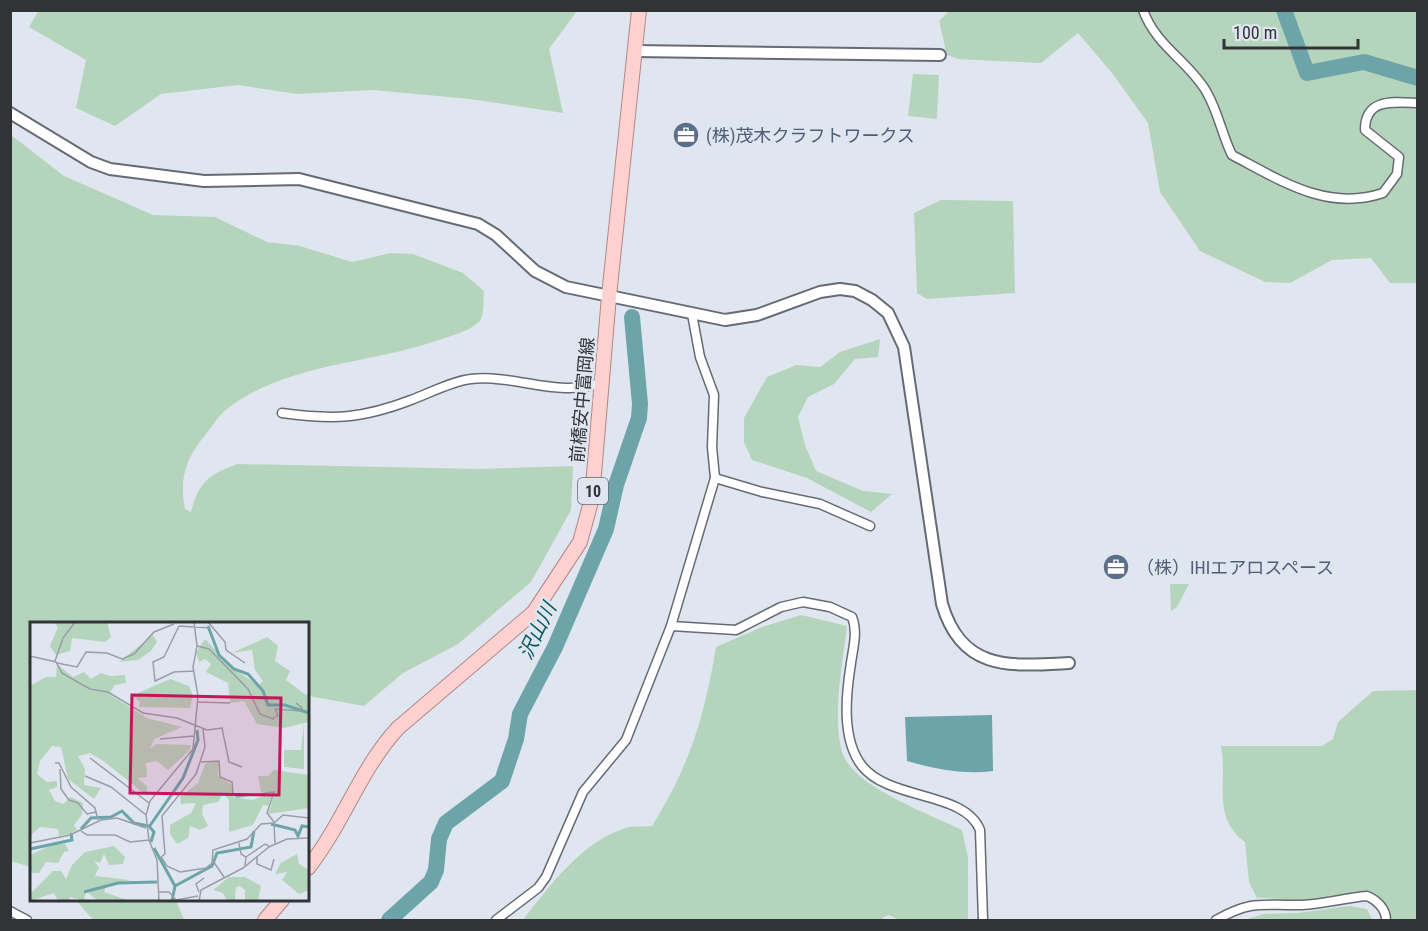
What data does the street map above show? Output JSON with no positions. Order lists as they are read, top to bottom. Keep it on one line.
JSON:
{"streets":{"main road":["前橋安中富岡線","10"]},"water":["沢山川"],"places":{"office":["(株)茂木クラフトワークス","（株）IHIエアロスペース"]},"scale_bar":"100 m"}
